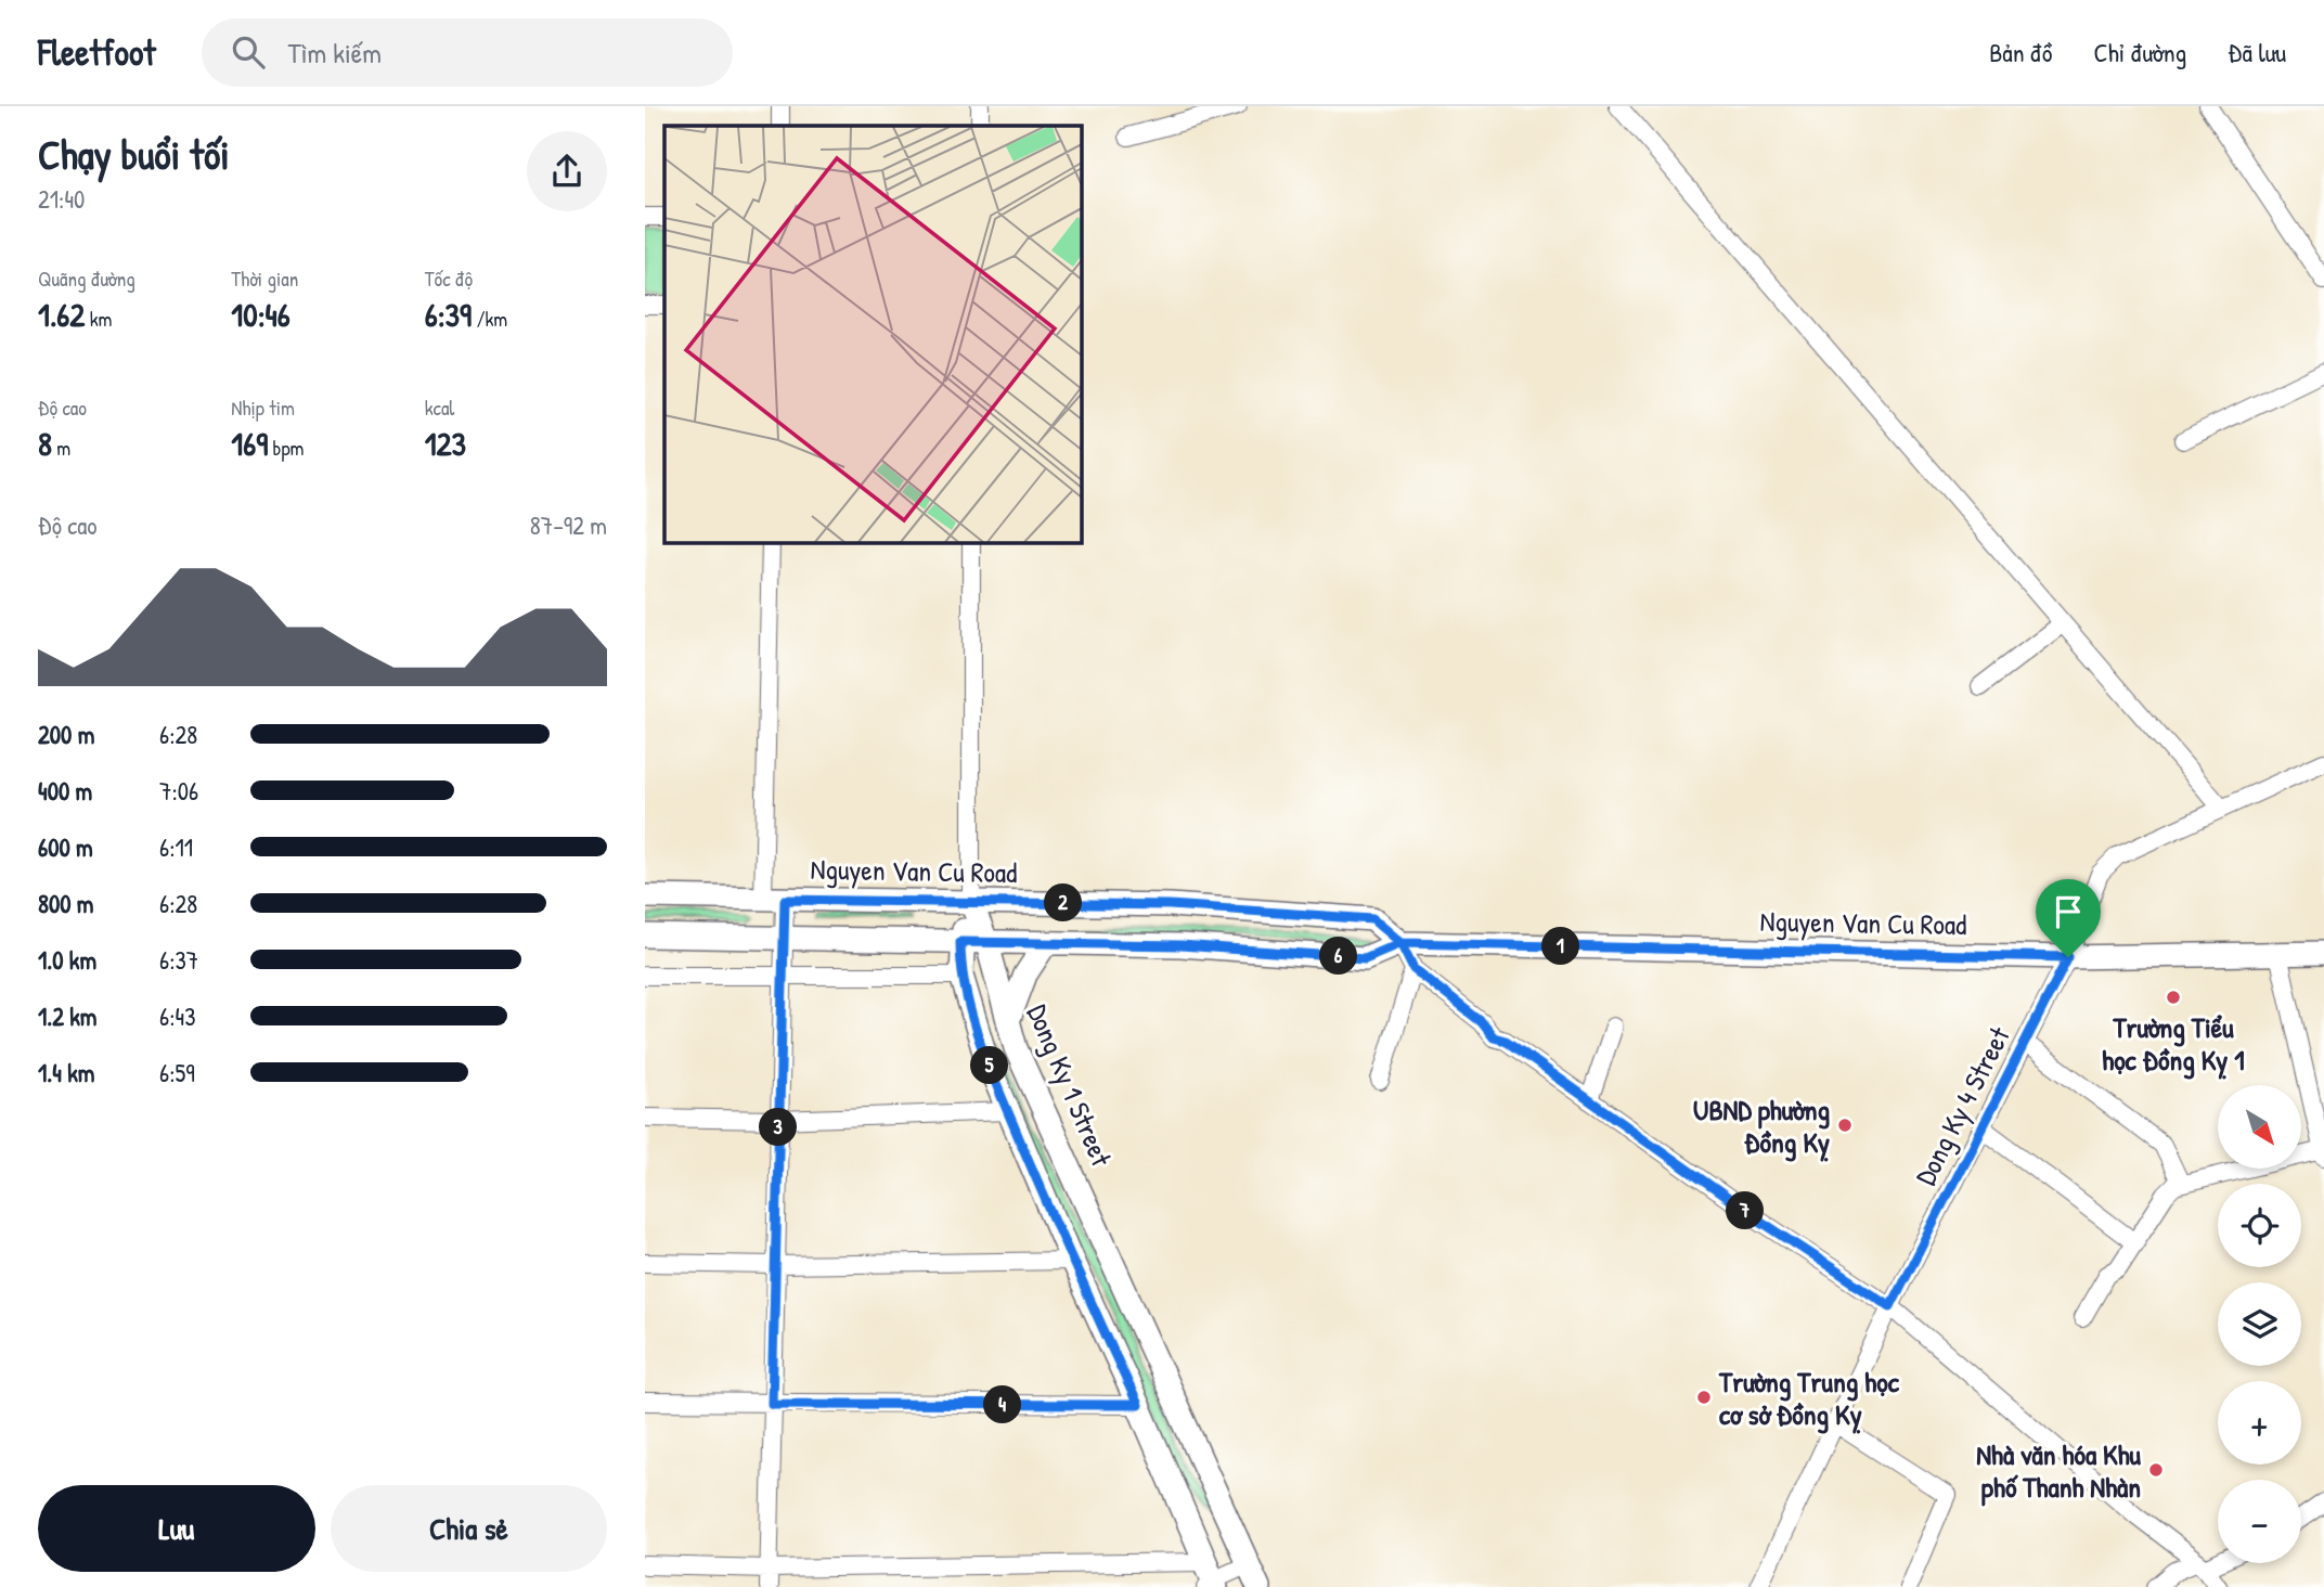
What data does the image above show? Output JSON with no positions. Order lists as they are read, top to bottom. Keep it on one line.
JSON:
{"streets":{"main road":["Nguyen Van Cu Road","Dong Ky 1 Street"],"street":["Dong Ky 4 Street"]},"crossings":[["Nguyen Van Cu Road","Dong Ky 1 Street"],["Nguyen Van Cu Road","Dong Ky 4 Street"]],"places":["Trường Tiểu học Đồng Kỵ 1","UBND phường Đồng Kỵ","Trường Trung học cơ sở Đồng Kỵ","Nhà văn hóa Khu phố Thanh Nhàn"],"north":"bottom right","page":{"header":"Fleetfoot","search":"Tìm kiếm","nav":["Bản đồ","Chỉ đường","Đã lưu"],"heading":["Chạy buổi tối","21:40"],"stats":[["Quãng đường","1.62 km"],["Thời gian","10:46"],["Tốc độ","6:39 /km"],["Độ cao","8 m"],["Nhịp tim","169 bpm"],["kcal","123"]],"chart":["Độ cao","87–92 m"],"list":[{"name":"200 m","note":"6:28"},{"name":"400 m","note":"7:06"},{"name":"600 m","note":"6:11"},{"name":"800 m","note":"6:28"},{"name":"1.0 km","note":"6:37"},{"name":"1.2 km","note":"6:43"},{"name":"1.4 km","note":"6:59"}],"pins":["2","1","6","5","3","7","4"],"map_buttons":["+","−"],"buttons":["Lưu","Chia sẻ"]}}
